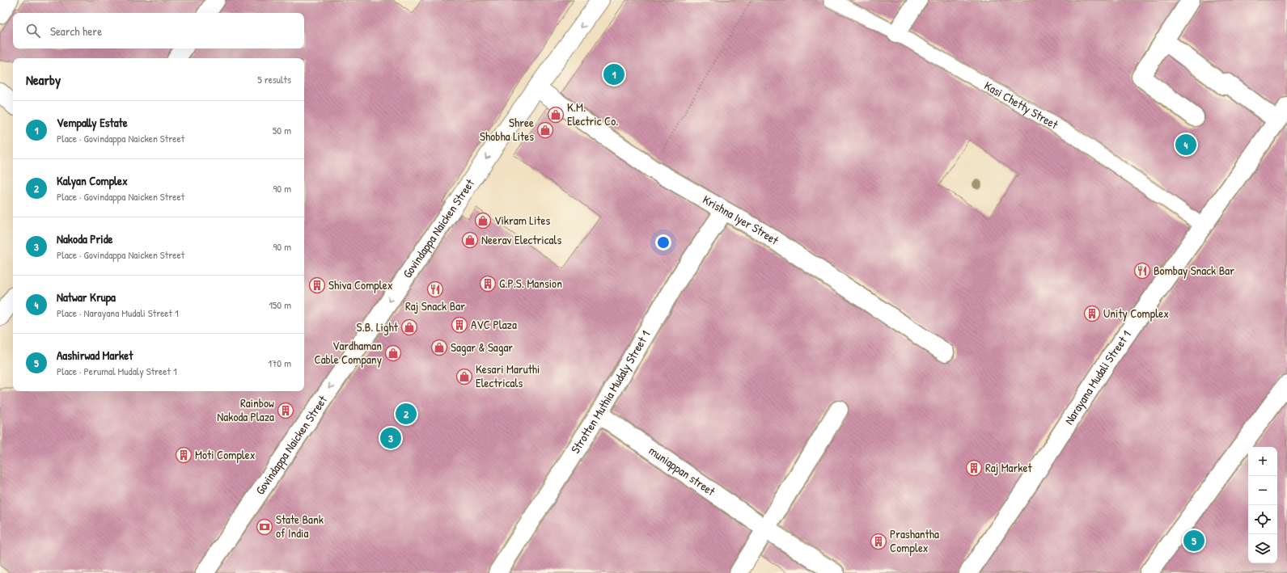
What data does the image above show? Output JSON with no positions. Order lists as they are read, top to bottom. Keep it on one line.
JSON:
{"streets":{"street":["Krishna Iyer Street","Govindappa Naicken Street","Narayana Mudali Street 1","Strotten Muthia Mudaly Street 1","muniappan street"],"lane":["Kasi Chetty Street"]},"crossings":[["Kasi Chetty Street","Narayana Mudali Street 1"],["Krishna Iyer Street","Govindappa Naicken Street"],["Krishna Iyer Street","Strotten Muthia Mudaly Street 1"],["Strotten Muthia Mudaly Street 1","muniappan street"]],"one_way":["Govindappa Naicken Street"],"places":{"shop":["K.M. Electric Co.","Shree Shobha Lites","Vikram Lites","Neerav Electricals","S.B. Light","Sagar & Sagar","Vardhaman Cable Company","Kesari Maruthi Electricals"],"restaurant":["Bombay Snack Bar","Raj Snack Bar"],"building":["G.P.S. Mansion","Shiva Complex","Unity Complex","AVC Plaza","Rainbow Nakoda Plaza","Moti Complex","Raj Market","Prashantha Complex"],"bank":["State Bank of India"]},"page":{"search":"Search here","heading":["Nearby","5 results"],"pins":["1","4","2","3","5"],"list":[{"mark":"1","name":"Vempally Estate","note":"Place · Govindappa Naicken Street","value":"50 m"},{"mark":"2","name":"Kalyan Complex","note":"Place · Govindappa Naicken Street","value":"90 m"},{"mark":"3","name":"Nakoda Pride","note":"Place · Govindappa Naicken Street","value":"90 m"},{"mark":"4","name":"Natwar Krupa","note":"Place · Narayana Mudali Street 1","value":"150 m"},{"mark":"5","name":"Aashirwad Market","note":"Place · Perumal Mudaly Street 1","value":"170 m"}],"map_buttons":["+","−"]}}
